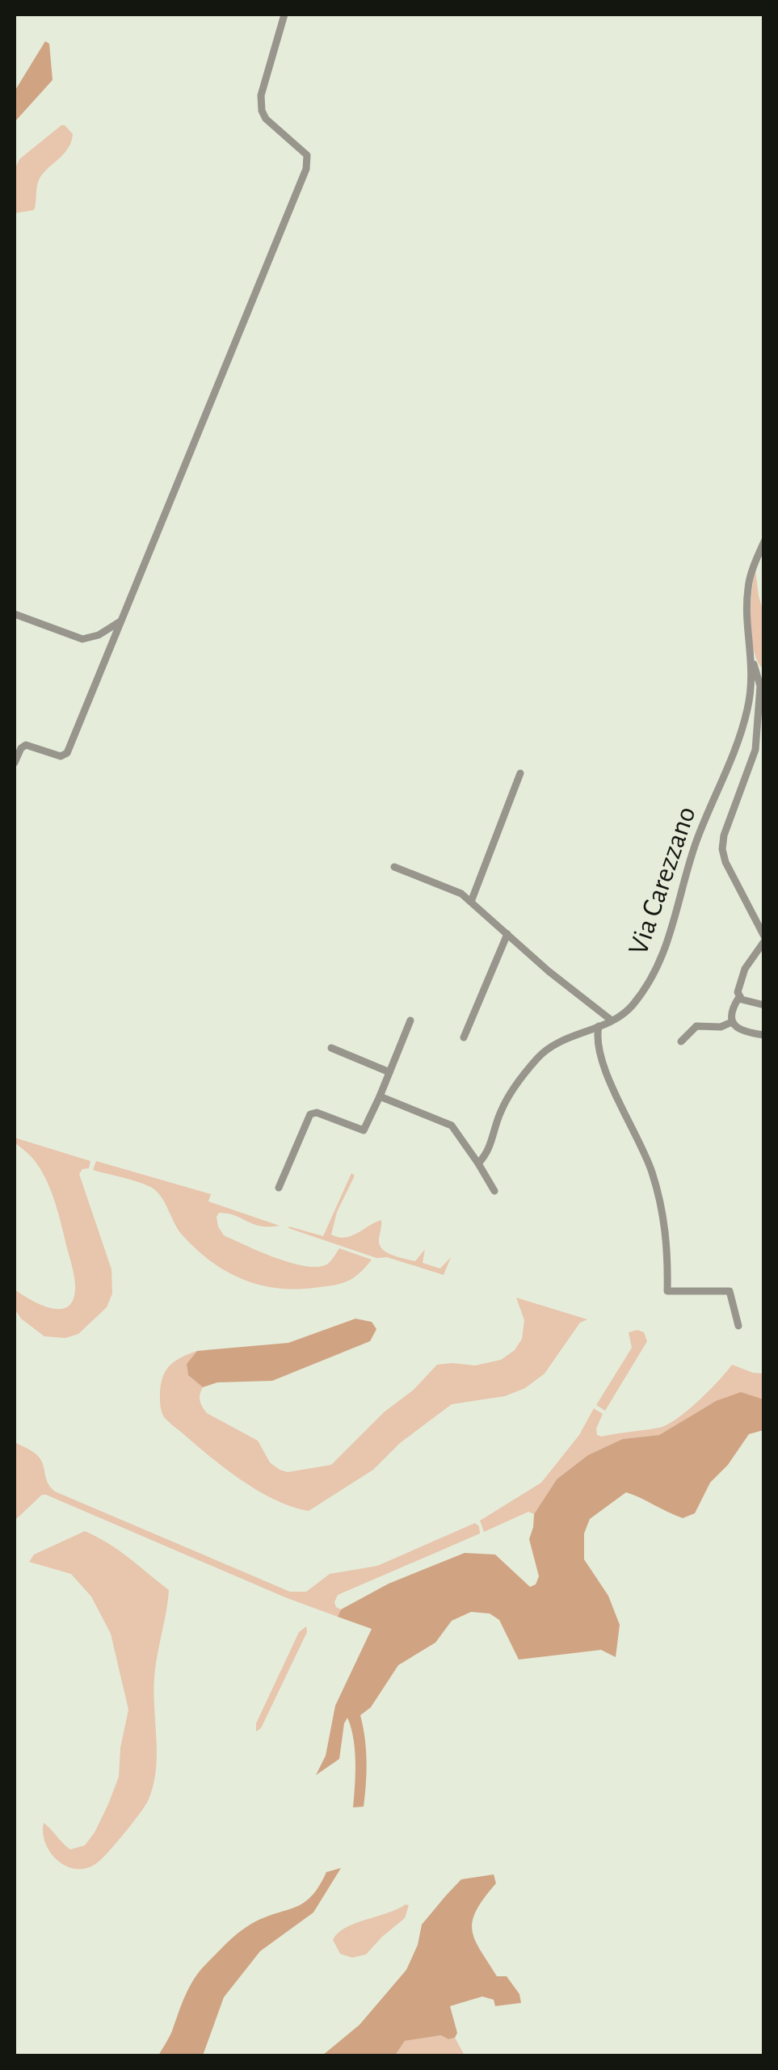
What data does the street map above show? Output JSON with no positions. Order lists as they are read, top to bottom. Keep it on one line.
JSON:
{"streets":{"street":["Via Carezzano"]}}
